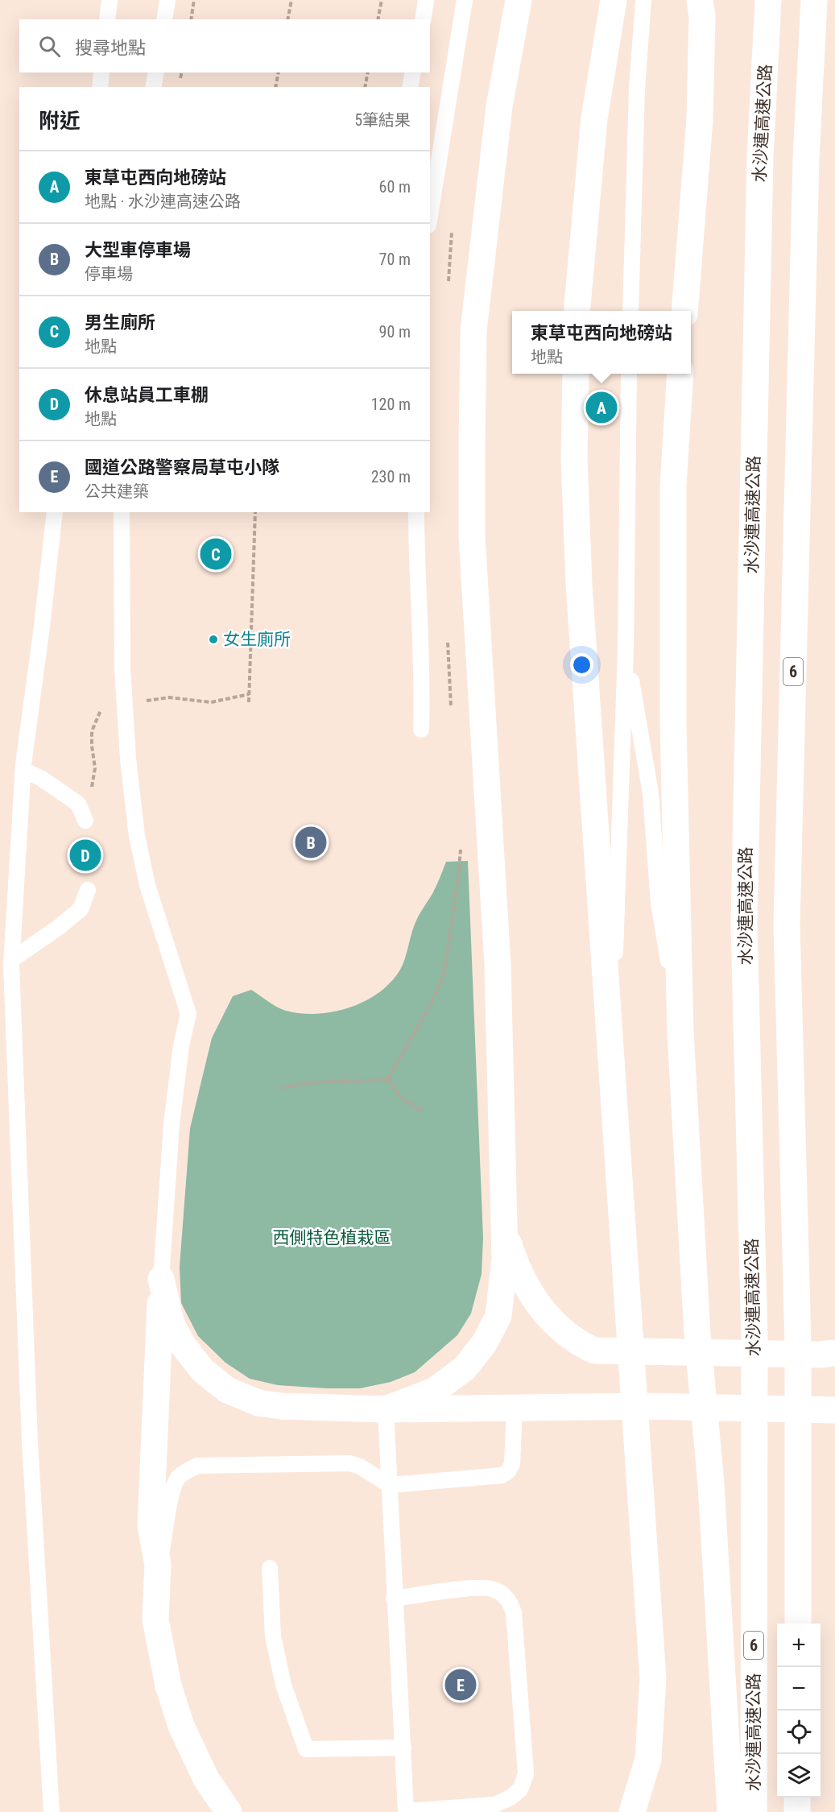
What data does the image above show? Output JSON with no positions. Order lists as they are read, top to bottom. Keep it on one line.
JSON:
{"streets":{"highway":["水沙連高速公路","6"]},"parks":["西側特色植栽區"],"places":["女生廁所"],"page":{"search":"搜尋地點","heading":["附近","5筆結果"],"list":[{"mark":"A","name":"東草屯西向地磅站","note":"地點 · 水沙連高速公路","value":"60 m"},{"mark":"B","name":"大型車停車場","note":"停車場","value":"70 m"},{"mark":"C","name":"男生廁所","note":"地點","value":"90 m"},{"mark":"D","name":"休息站員工車棚","note":"地點","value":"120 m"},{"mark":"E","name":"國道公路警察局草屯小隊","note":"公共建築","value":"230 m"}],"popup":["東草屯西向地磅站","地點"],"pins":["A","C","B","D","E"],"map_buttons":["+","−"]}}
